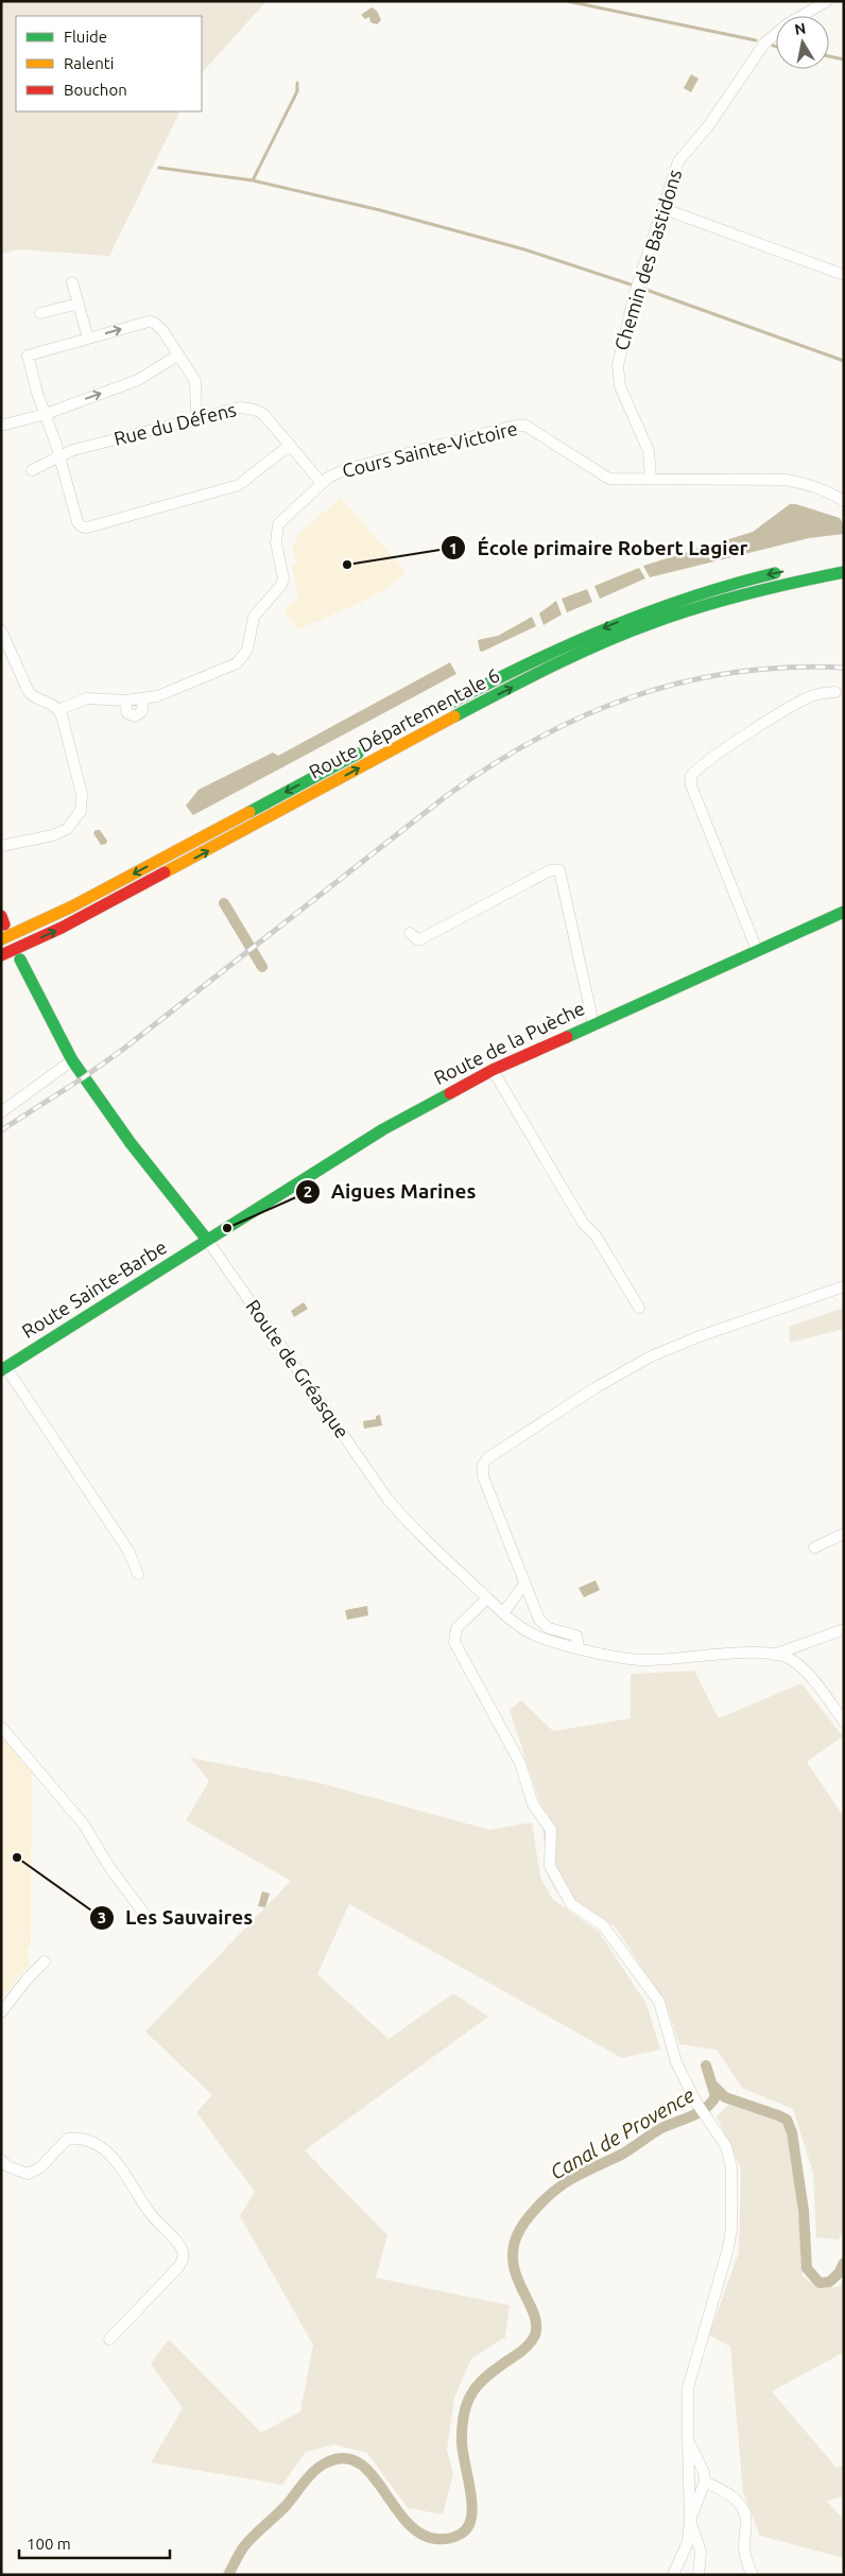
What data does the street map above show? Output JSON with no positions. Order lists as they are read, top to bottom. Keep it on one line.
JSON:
{"streets":{"main road":["Route Départementale 6","Route de la Puèche","Route Sainte-Barbe"],"street":["Chemin des Bastidons","Rue du Défens","Cours Sainte-Victoire","Route de Gréasque"]},"crossings":[["Chemin des Bastidons","Cours Sainte-Victoire"],["Rue du Défens","Cours Sainte-Victoire"],["Route de la Puèche","Route Sainte-Barbe"],["Route de la Puèche","Route de Gréasque"],["Route Sainte-Barbe","Route de Gréasque"]],"water":["Canal de Provence"],"places":["École primaire Robert Lagier","Aigues Marines","Les Sauvaires"],"legend":["Fluide","Ralenti","Bouchon"],"scale_bar":"100 m","north":"top"}
